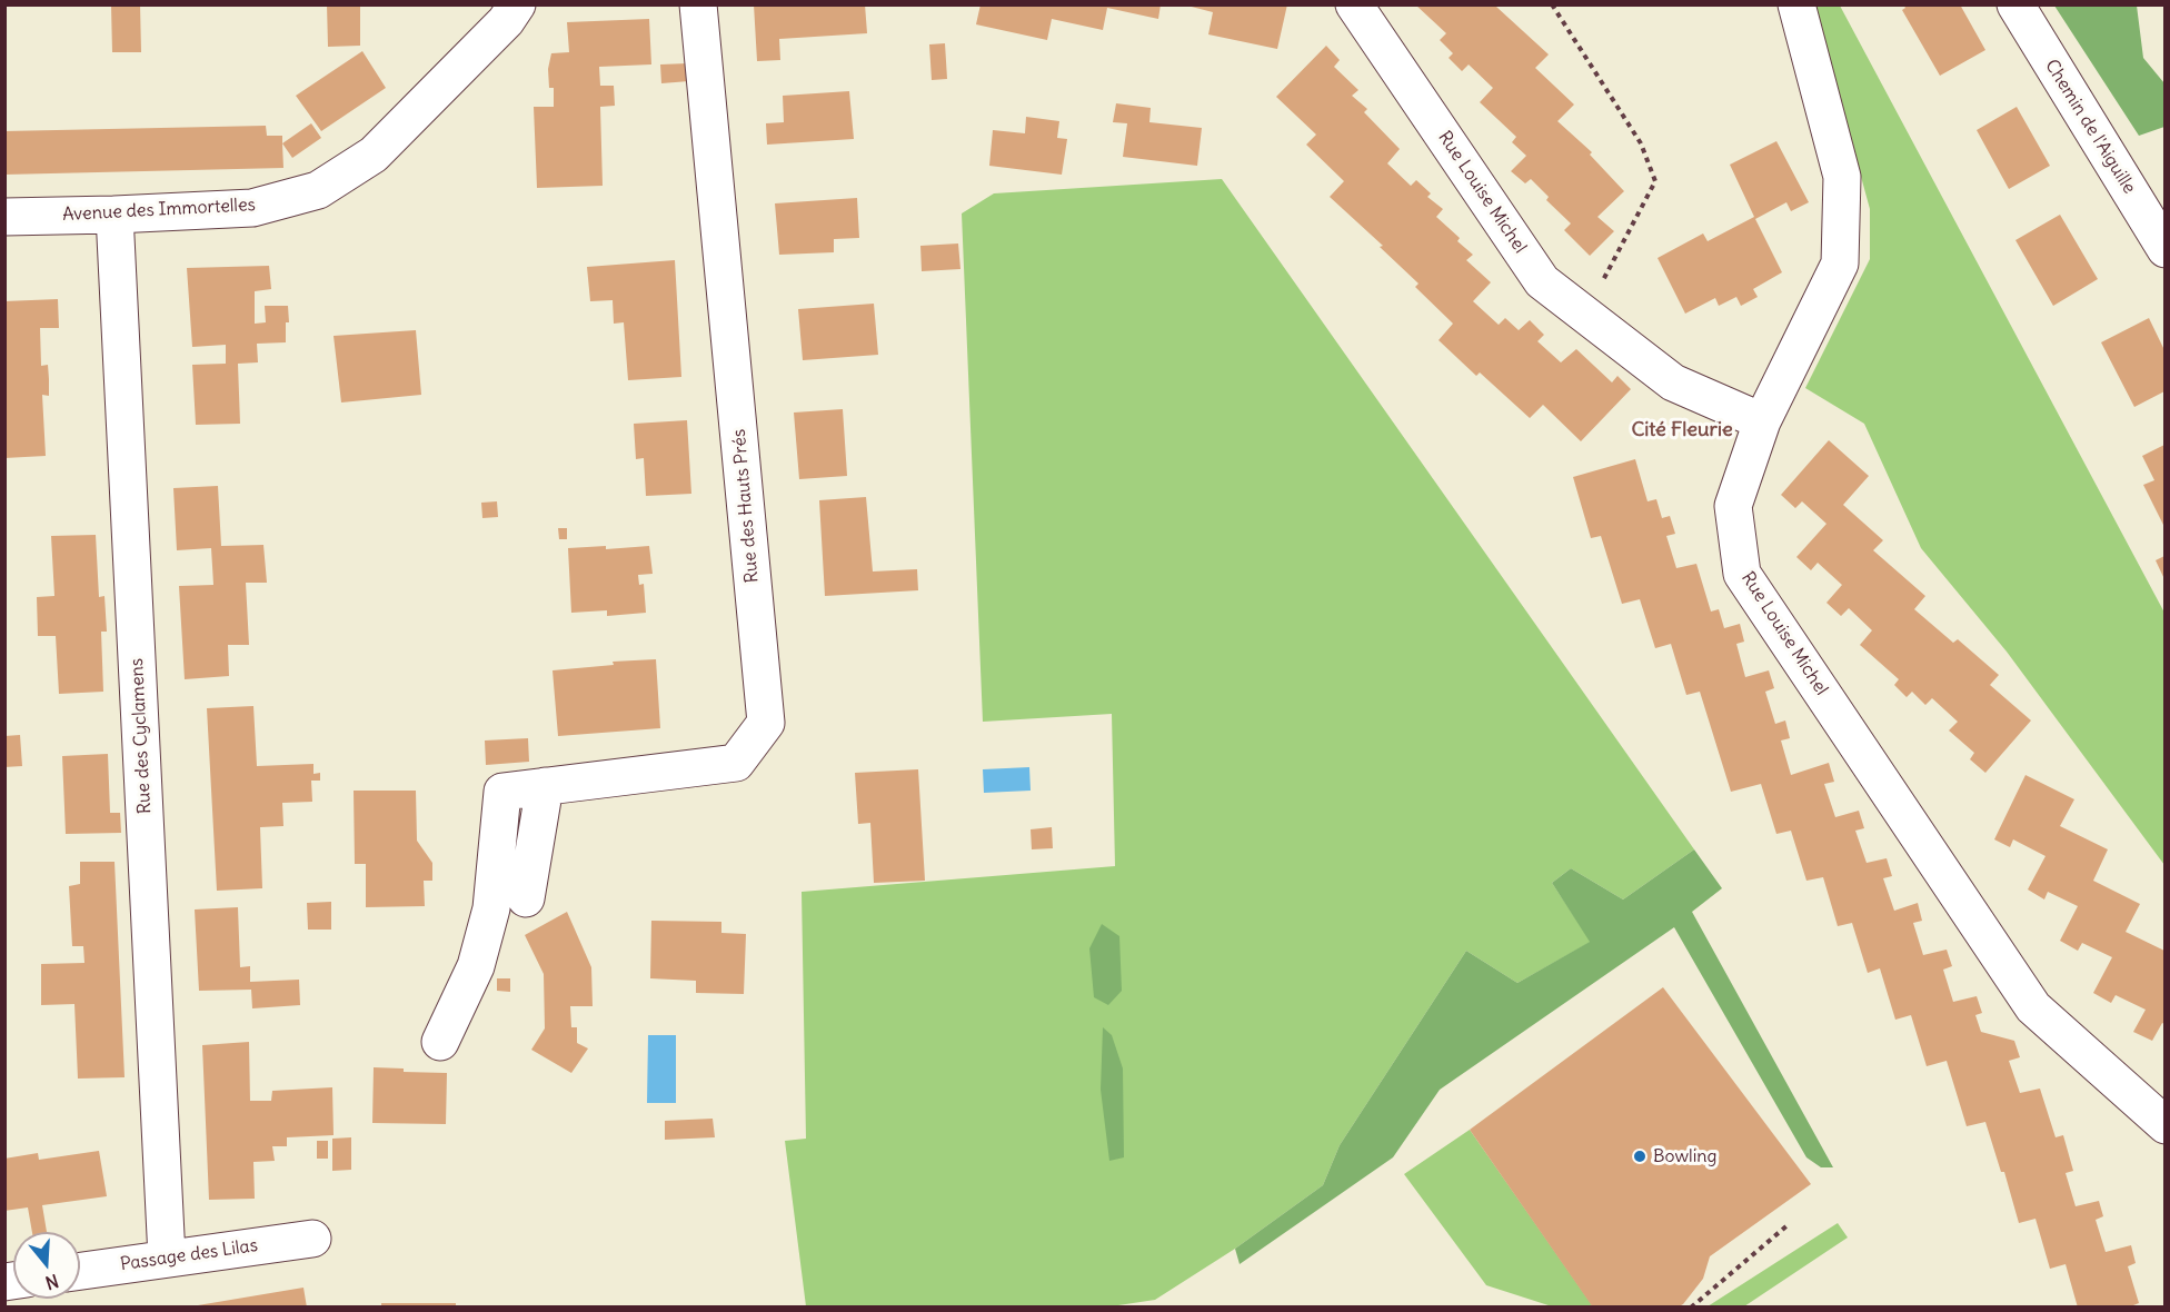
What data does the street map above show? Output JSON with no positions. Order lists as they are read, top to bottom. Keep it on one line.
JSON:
{"streets":{"street":["Chemin de l'Aiguille","Rue Louise Michel","Avenue des Immortelles","Rue des Hauts Prés","Rue des Cyclamens","Passage des Lilas"]},"crossings":[["Avenue des Immortelles","Rue des Cyclamens"],["Rue des Cyclamens","Passage des Lilas"]],"districts":["Cité Fleurie"],"places":["Bowling"],"north":"bottom"}
